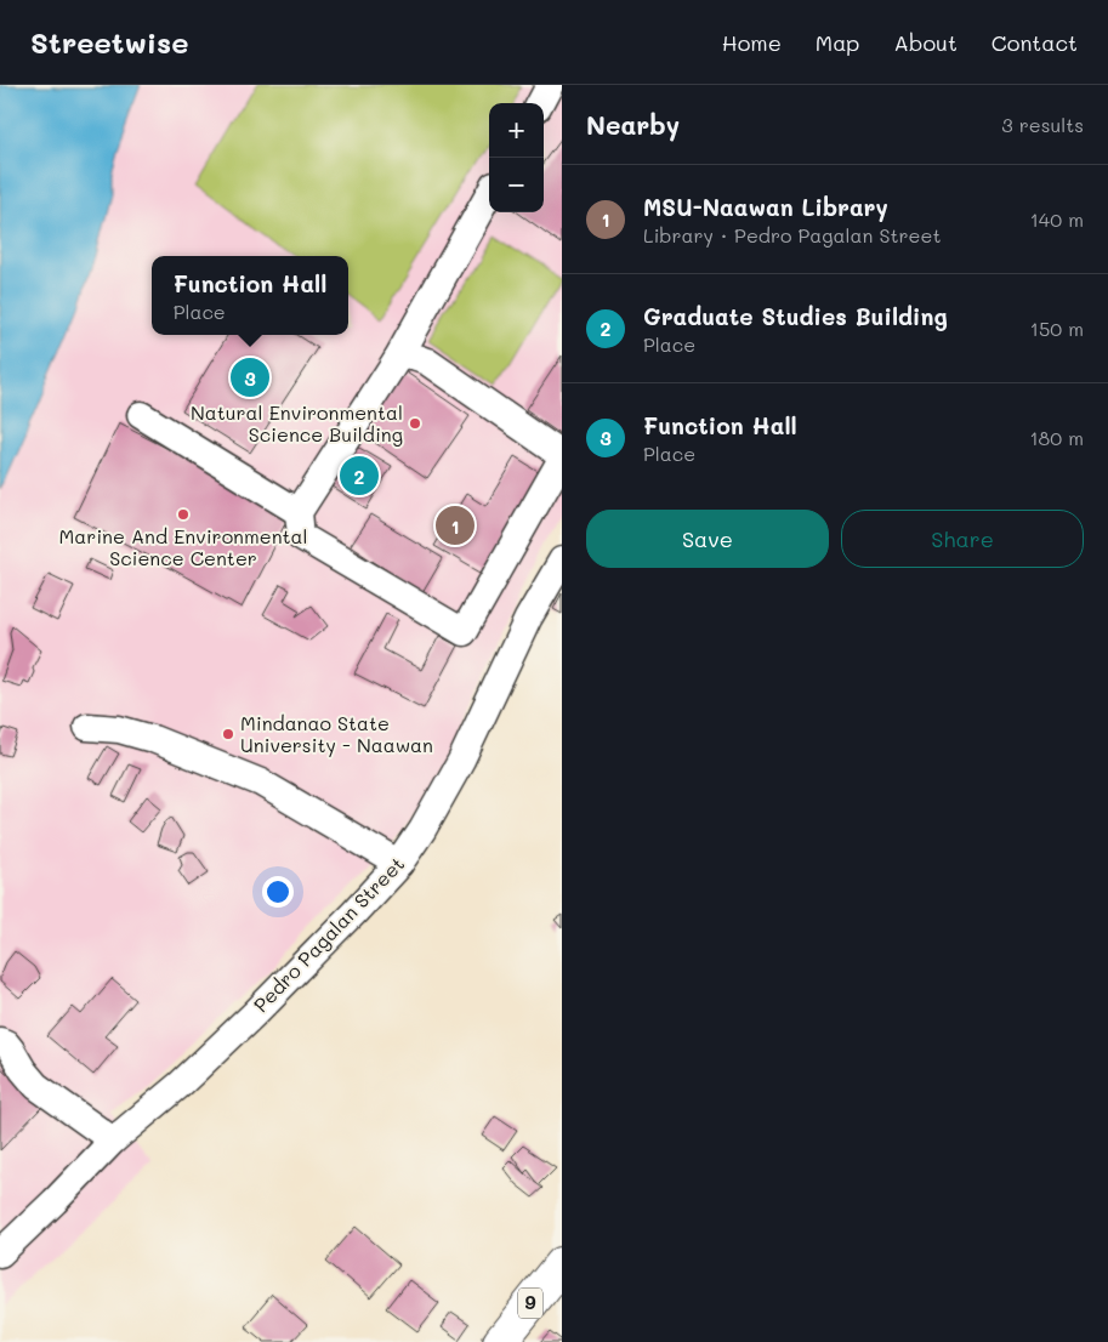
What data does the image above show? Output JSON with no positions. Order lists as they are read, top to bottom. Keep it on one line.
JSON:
{"streets":{"highway":["9"],"street":["Pedro Pagalan Street"]},"places":["Natural Environmental Science Building","Marine And Environmental Science Center","Mindanao State University - Naawan"],"page":{"header":"Streetwise","nav":["Home","Map","About","Contact"],"heading":["Nearby","3 results"],"map_buttons":["+","−"],"list":[{"mark":"1","name":"MSU-Naawan Library","note":"Library · Pedro Pagalan Street","value":"140 m"},{"mark":"2","name":"Graduate Studies Building","note":"Place","value":"150 m"},{"mark":"3","name":"Function Hall","note":"Place","value":"180 m"}],"popup":["Function Hall","Place"],"pins":["3","2","1"],"buttons":["Save","Share"]}}
